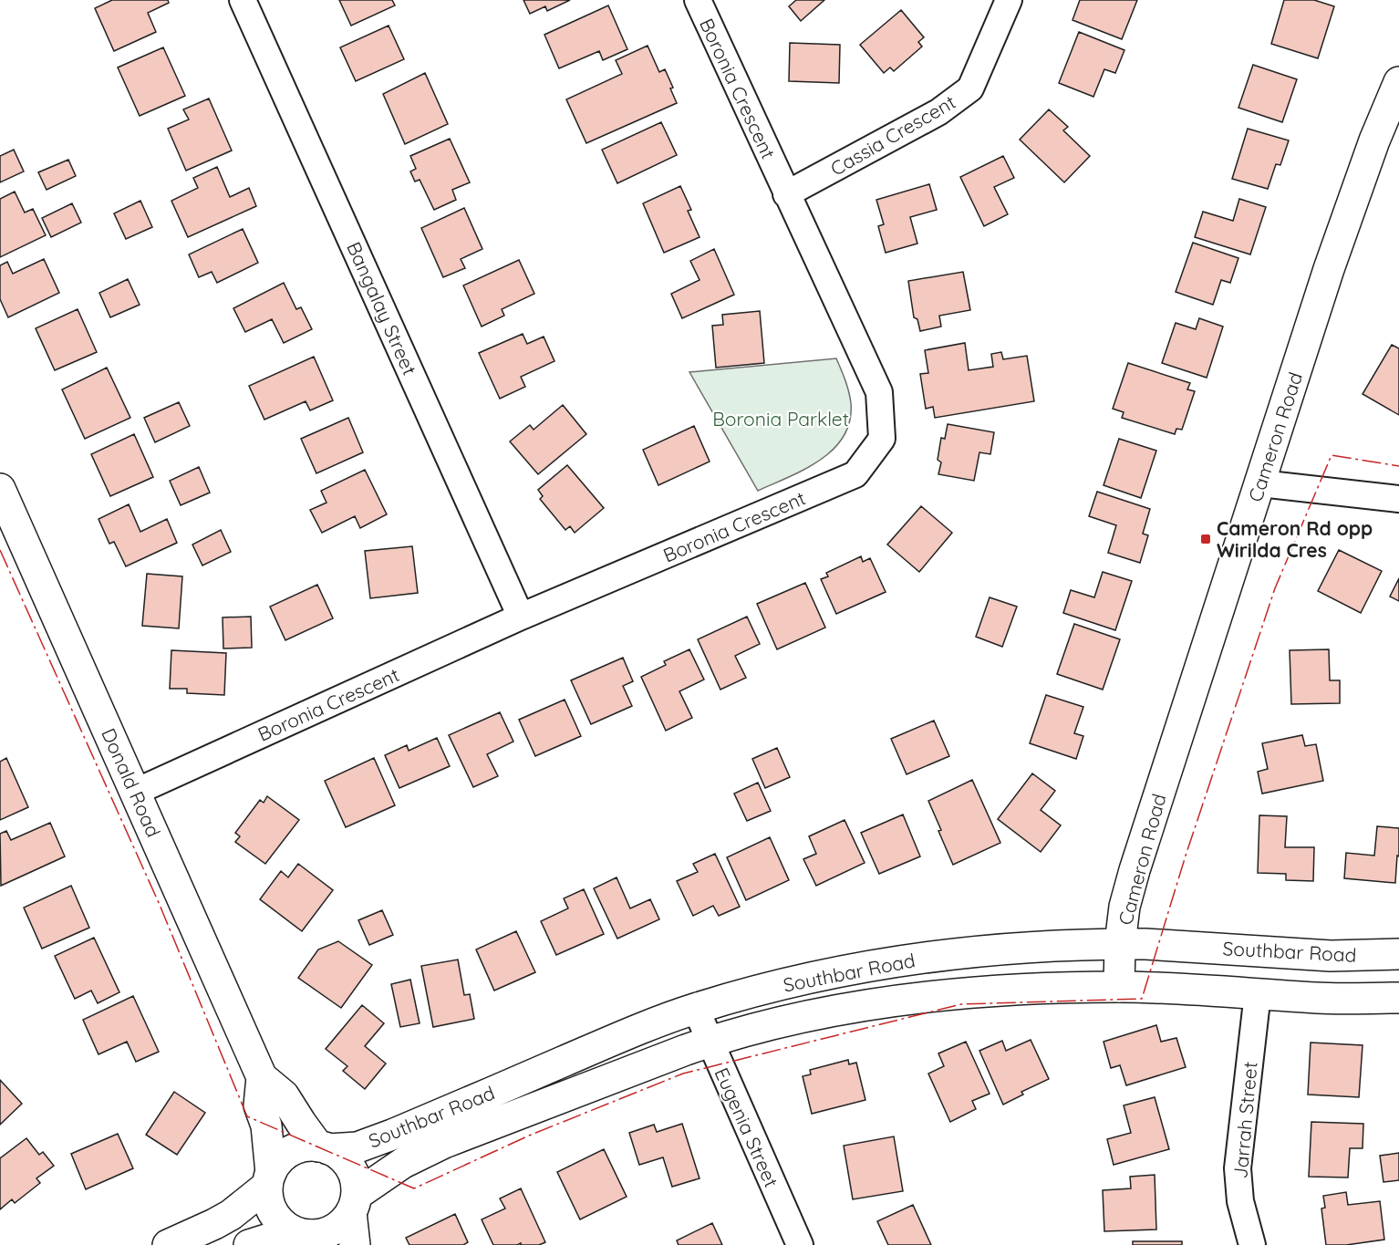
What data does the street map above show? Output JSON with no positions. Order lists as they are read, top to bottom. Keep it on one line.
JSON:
{"streets":{"main road":["Cameron Road","Donald Road","Southbar Road"],"street":["Boronia Crescent","Cassia Crescent","Bangalay Street","Jarrah Street","Eugenia Street"]},"crossings":[["Boronia Crescent","Cassia Crescent"],["Boronia Crescent","Bangalay Street"],["Boronia Crescent","Donald Road"],["Cameron Road","Southbar Road"],["Donald Road","Southbar Road"],["Southbar Road","Jarrah Street"],["Southbar Road","Eugenia Street"]],"parks":["Boronia Parklet"],"places":{"transit":["Cameron Rd opp Wirilda Cres"]}}
